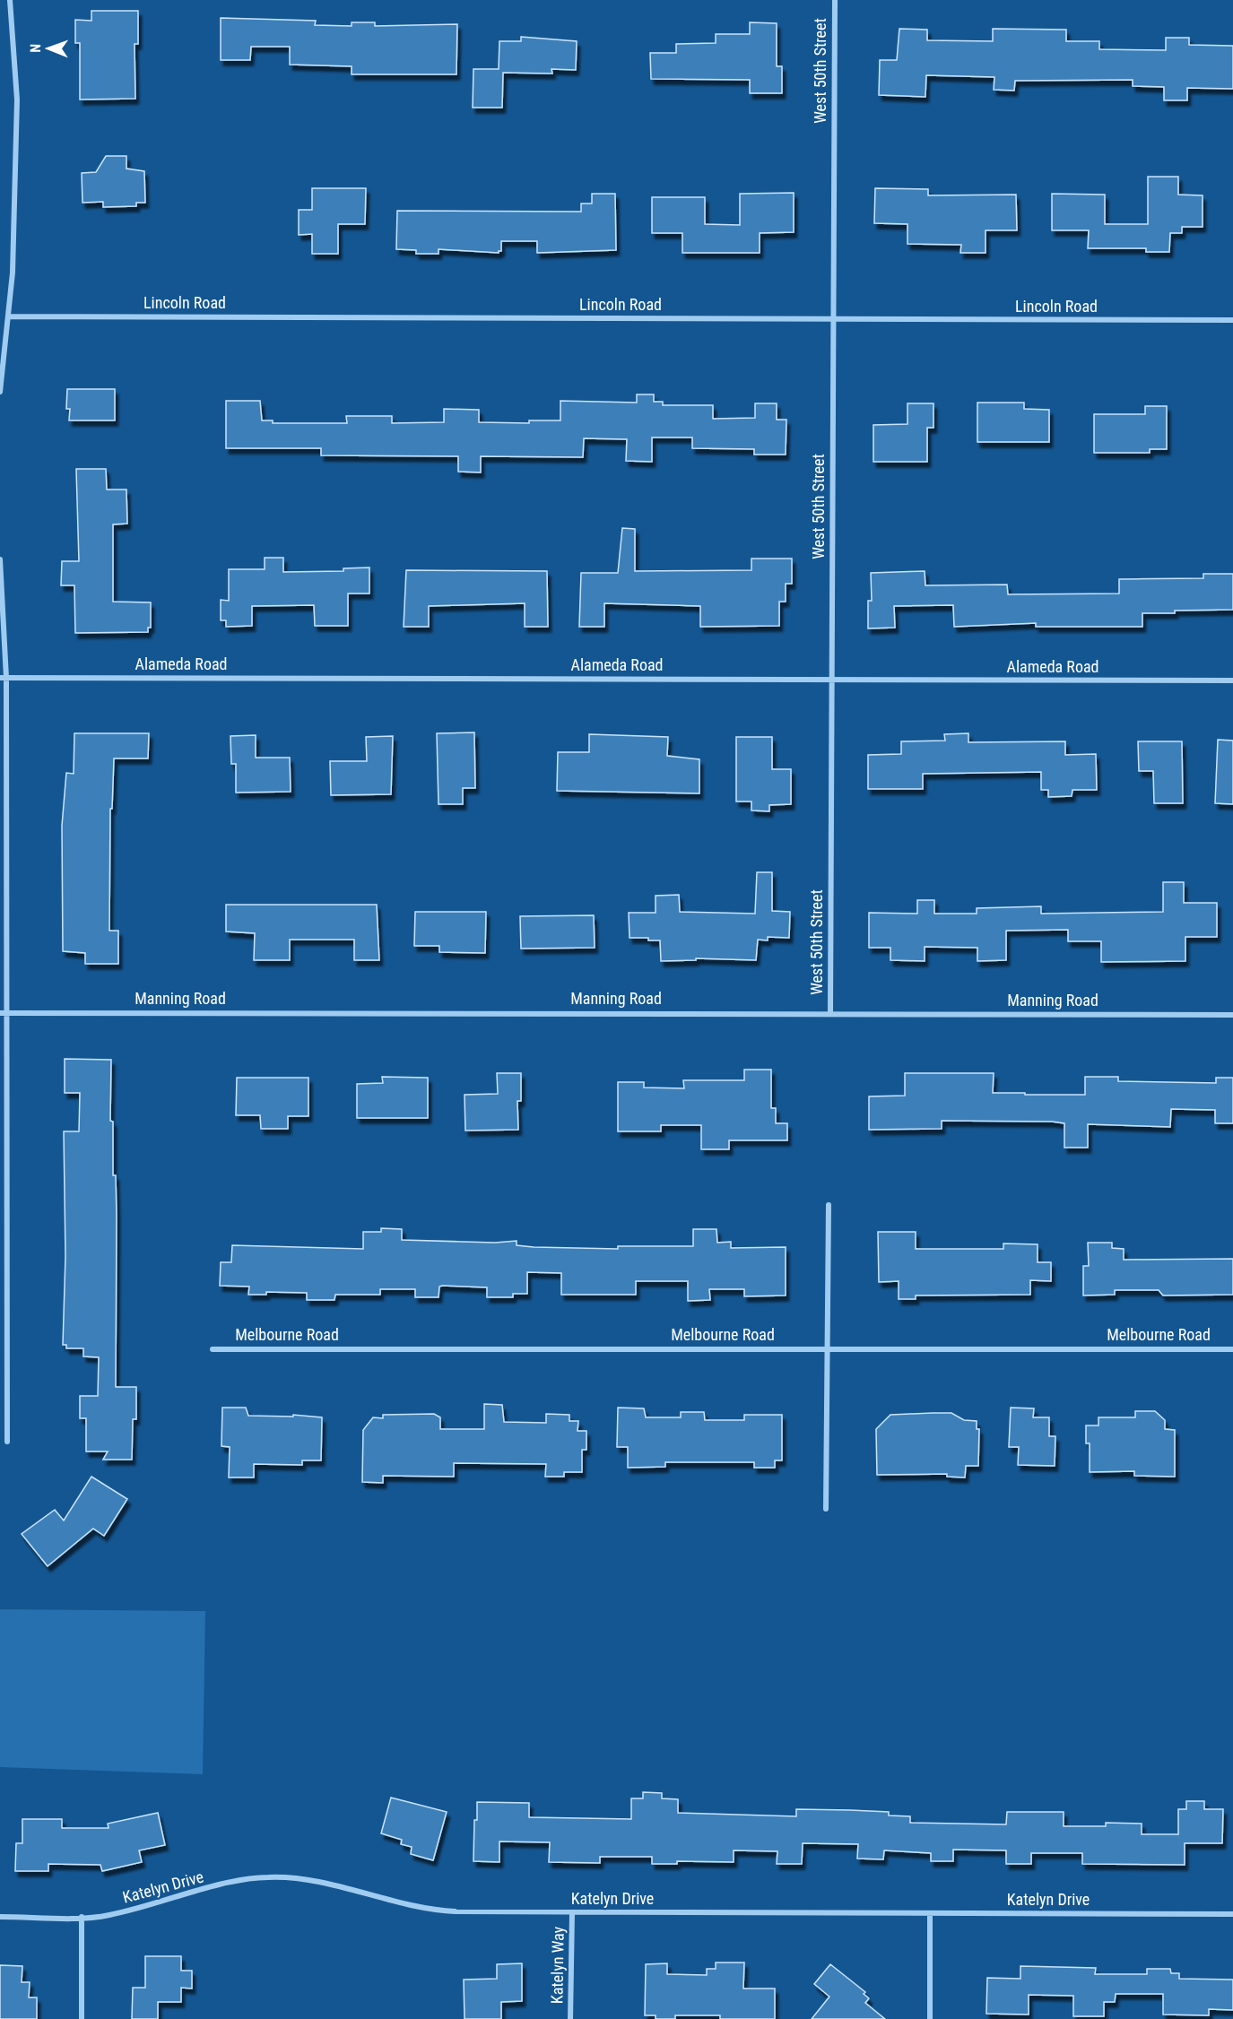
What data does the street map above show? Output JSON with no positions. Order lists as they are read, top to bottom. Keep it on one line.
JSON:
{"streets":{"street":["West 50th Street","Lincoln Road","Alameda Road","Manning Road","Melbourne Road","Katelyn Drive","Katelyn Way"]},"crossings":[["West 50th Street","Lincoln Road"],["West 50th Street","Alameda Road"],["West 50th Street","Manning Road"],["Katelyn Drive","Katelyn Way"]],"north":"left"}
